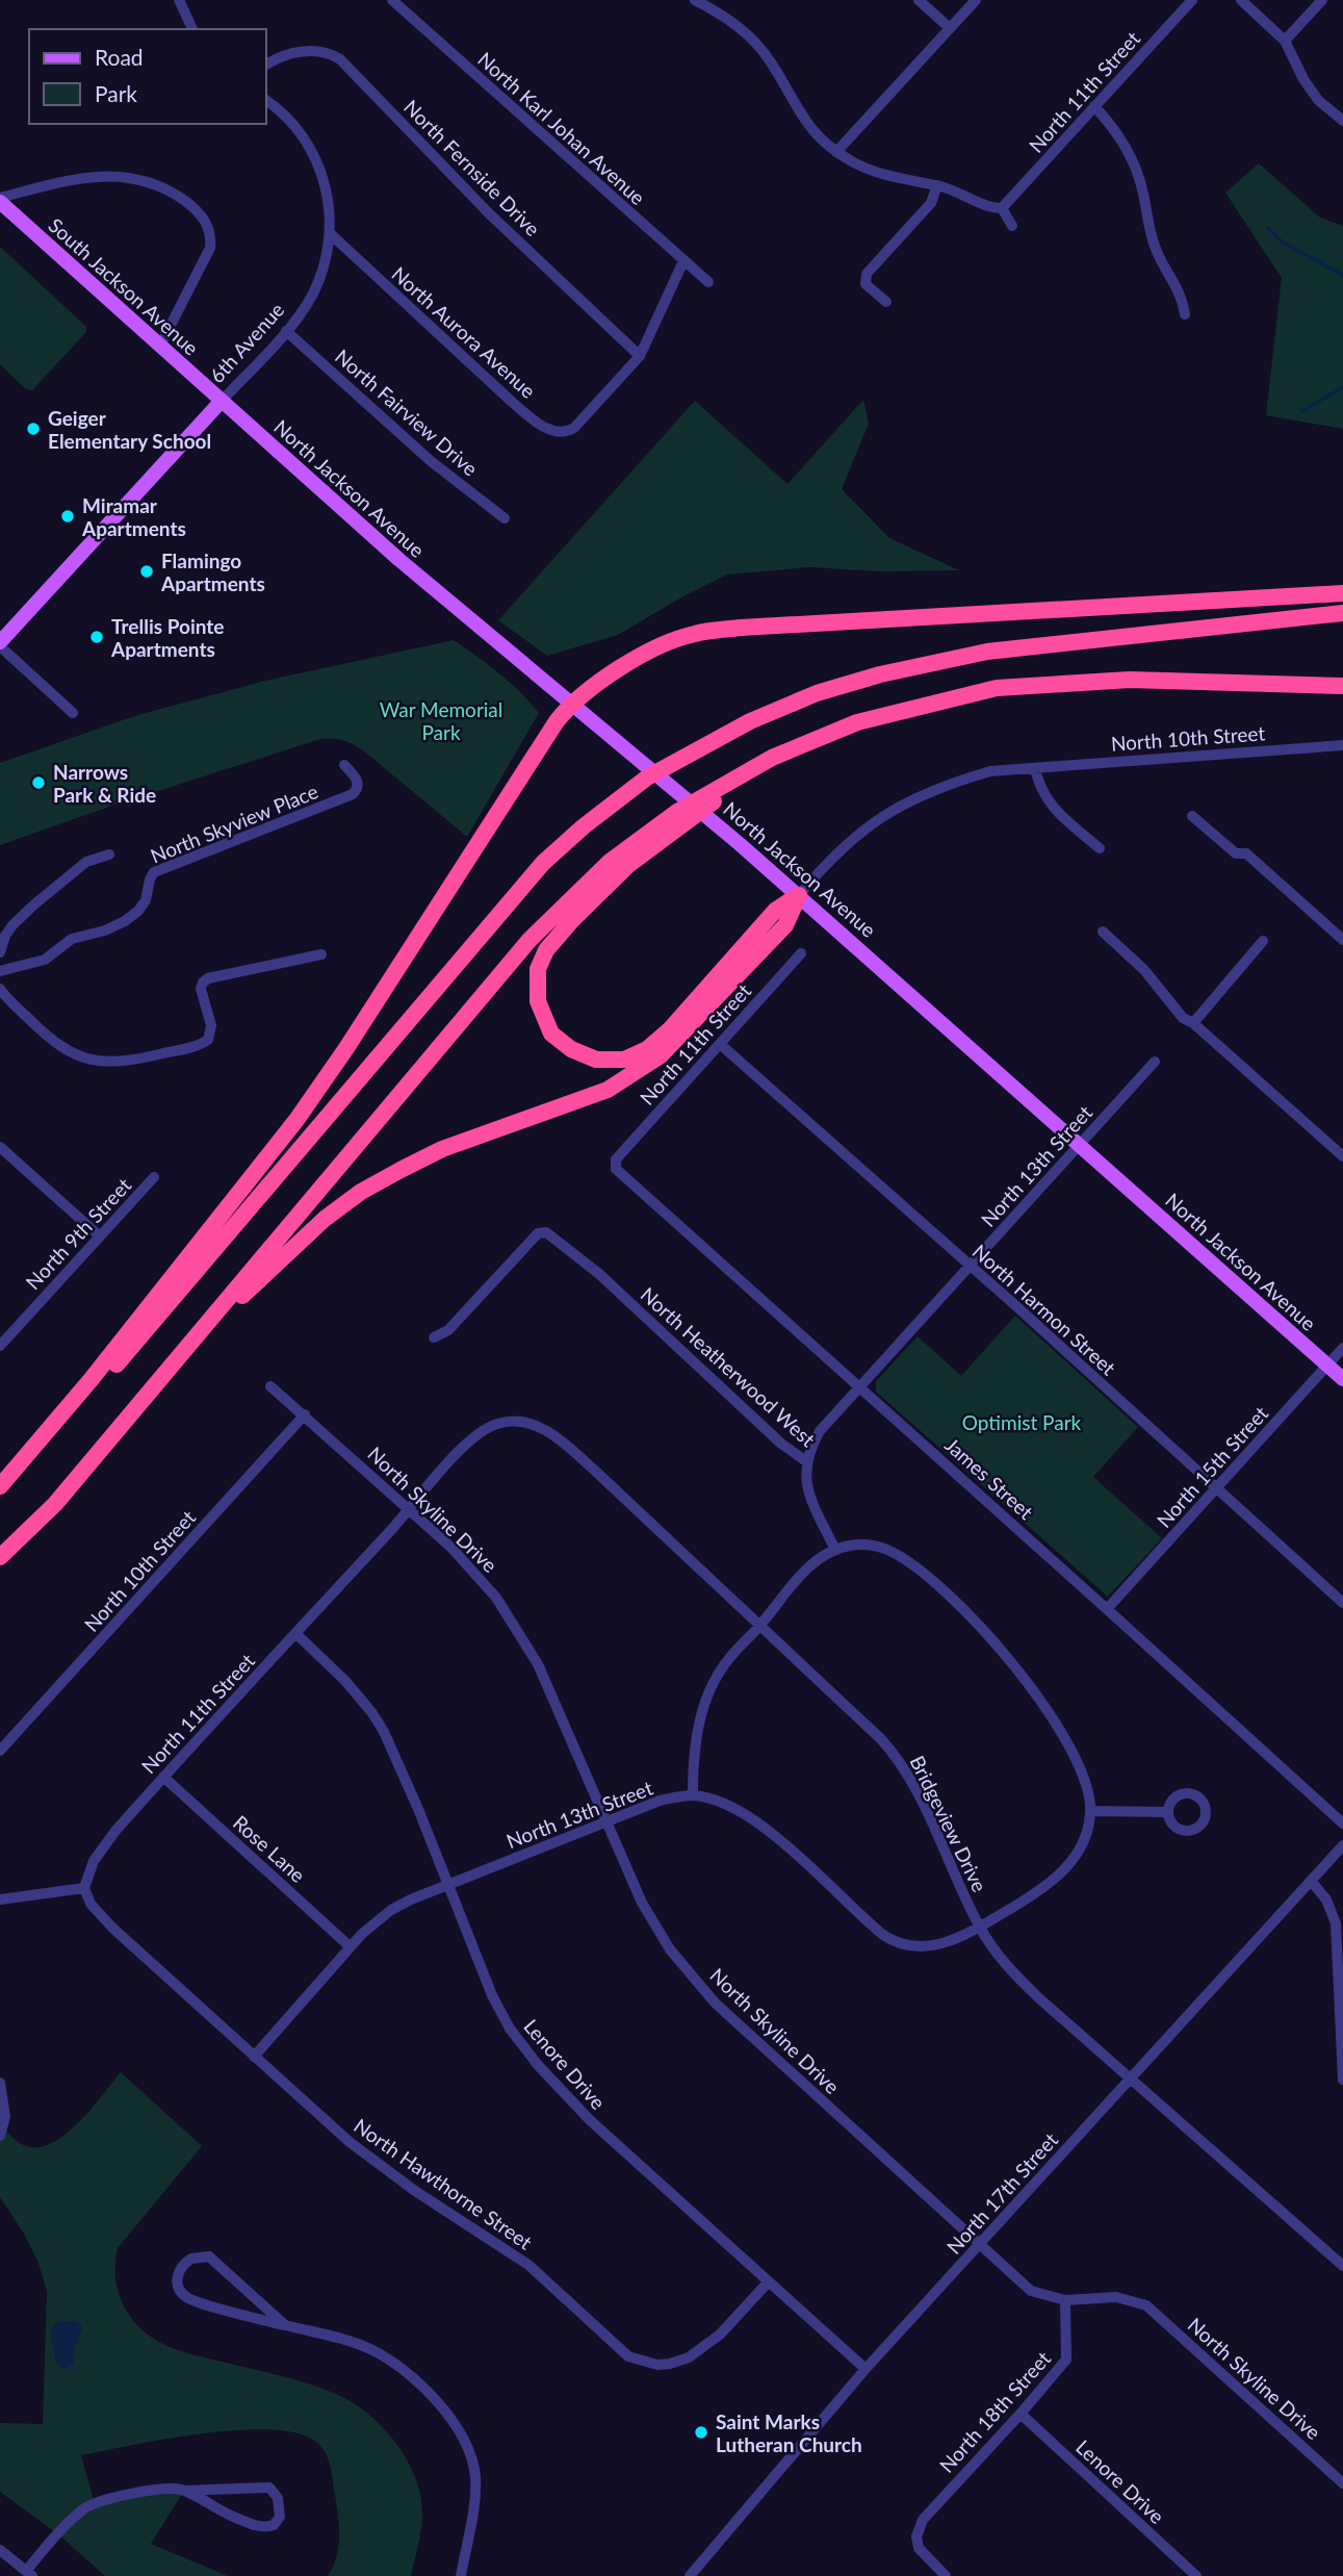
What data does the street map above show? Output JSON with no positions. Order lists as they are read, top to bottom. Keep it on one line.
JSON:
{"streets":{"main road":["South Jackson Avenue","6th Avenue","North Jackson Avenue"],"street":["North 11th Street","North Karl Johan Avenue","North Fernside Drive","North Aurora Avenue","North Fairview Drive","North 10th Street","North Skyview Place","North 13th Street","North 9th Street","North Harmon Street","North Heatherwood West","North 15th Street","James Street","North Skyline Drive","Bridgeview Drive","Rose Lane","Lenore Drive","North Hawthorne Street","North 17th Street","North 18th Street"]},"crossings":[["North 11th Street","North Harmon Street"],["North 11th Street","James Street"],["North 11th Street","North Skyline Drive"],["North 11th Street","Bridgeview Drive"],["North 11th Street","Rose Lane"],["North 11th Street","Lenore Drive"],["North 11th Street","North Hawthorne Street"],["North Fernside Drive","North Aurora Avenue"],["South Jackson Avenue","6th Avenue"],["South Jackson Avenue","North Jackson Avenue"],["North Aurora Avenue","6th Avenue"],["6th Avenue","North Fairview Drive"],["6th Avenue","North Jackson Avenue"],["North Jackson Avenue","North 10th Street"],["North Jackson Avenue","North 13th Street"],["North Jackson Avenue","North 15th Street"],["North 10th Street","North Skyline Drive"],["North 13th Street","North Harmon Street"],["North 13th Street","North Heatherwood West"],["North 13th Street","James Street"],["North 13th Street","North Skyline Drive"],["North 13th Street","Rose Lane"],["North 13th Street","Lenore Drive"],["North 13th Street","North Hawthorne Street"],["North Harmon Street","North 15th Street"],["North 15th Street","James Street"],["North Skyline Drive","Bridgeview Drive"],["North Skyline Drive","North 17th Street"],["North Skyline Drive","North 18th Street"],["Bridgeview Drive","North 17th Street"],["Lenore Drive","North Hawthorne Street"],["Lenore Drive","North 17th Street"],["Lenore Drive","North 18th Street"]],"parks":["War Memorial Park","Optimist Park"],"places":["Geiger Elementary School","Miramar Apartments","Flamingo Apartments","Trellis Pointe Apartments","Narrows Park & Ride","Saint Marks Lutheran Church"],"legend":["Road","Park"]}
